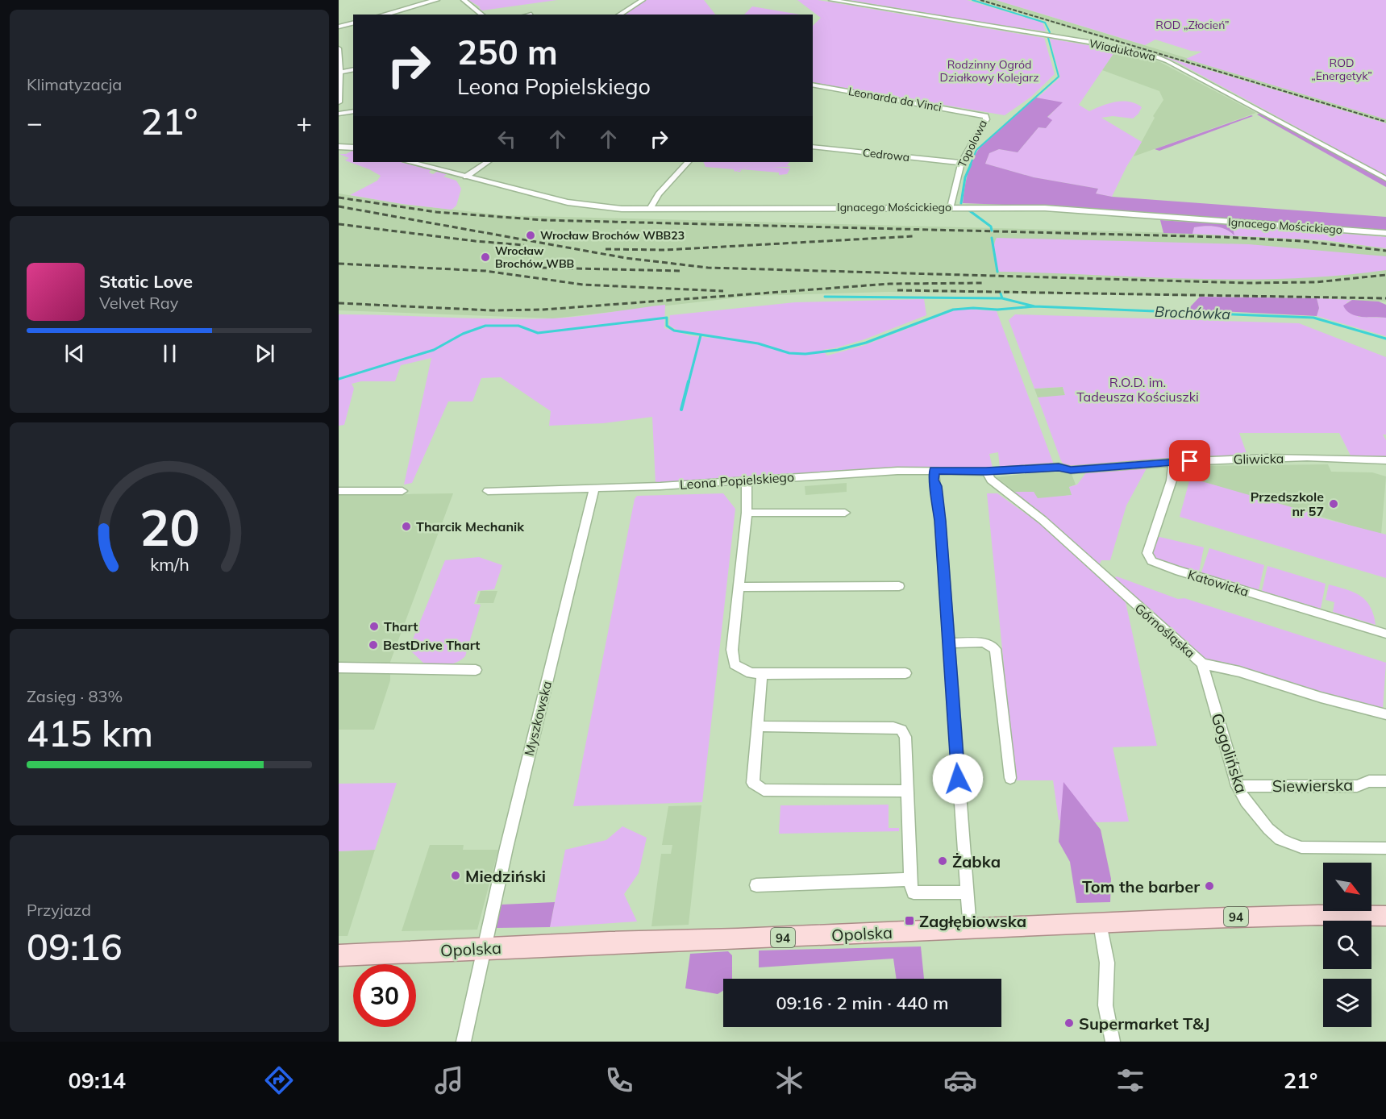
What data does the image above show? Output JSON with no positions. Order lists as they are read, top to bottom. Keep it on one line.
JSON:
{"streets":{"main road":["94","Opolska"],"street":["Wiaduktowa","Leonarda da Vinci","Topolowa","Cedrowa","Ignacego Mościckiego","Gliwicka","Leona Popielskiego","Katowicka","Górnośląska","Myszkowska","Gogolińska","Siewierska"]},"crossings":[["Leonarda da Vinci","Topolowa"],["Topolowa","Cedrowa"],["Topolowa","Ignacego Mościckiego"],["Gliwicka","Leona Popielskiego"],["Gliwicka","Katowicka"],["Gliwicka","Górnośląska"],["Leona Popielskiego","Górnośląska"],["Leona Popielskiego","Myszkowska"],["Górnośląska","Gogolińska"],["Myszkowska","Opolska"],["Gogolińska","Siewierska"]],"water":["Brochówka"],"parks":["ROD „Złocień”","ROD „Energetyk”","Rodzinny Ogród Działkowy Kolejarz","R.O.D. im. Tadeusza Kościuszki"],"places":{"other":["Wrocław Brochów WBB23","Wrocław Brochów WBB","Przedszkole nr 57","Tharcik Mechanik","Thart","BestDrive Thart","Żabka","Miedziński","Tom the barber","Supermarket T&J"],"transit":["Zagłębiowska"]},"north":"bottom right","page":{"tile":["Klimatyzacja",["Zasięg · 83%","415 km"],["Przyjazd","09:16"]],"turn":["250 m","Leona Popielskiego"],"heat":["−","21°","+"],"song":["Static Love","Velvet Ray"],"limit":"30","trip":"09:16 · 2 min · 440 m","tabs":["09:14","21°"],"gauge":["20","km/h"]}}
